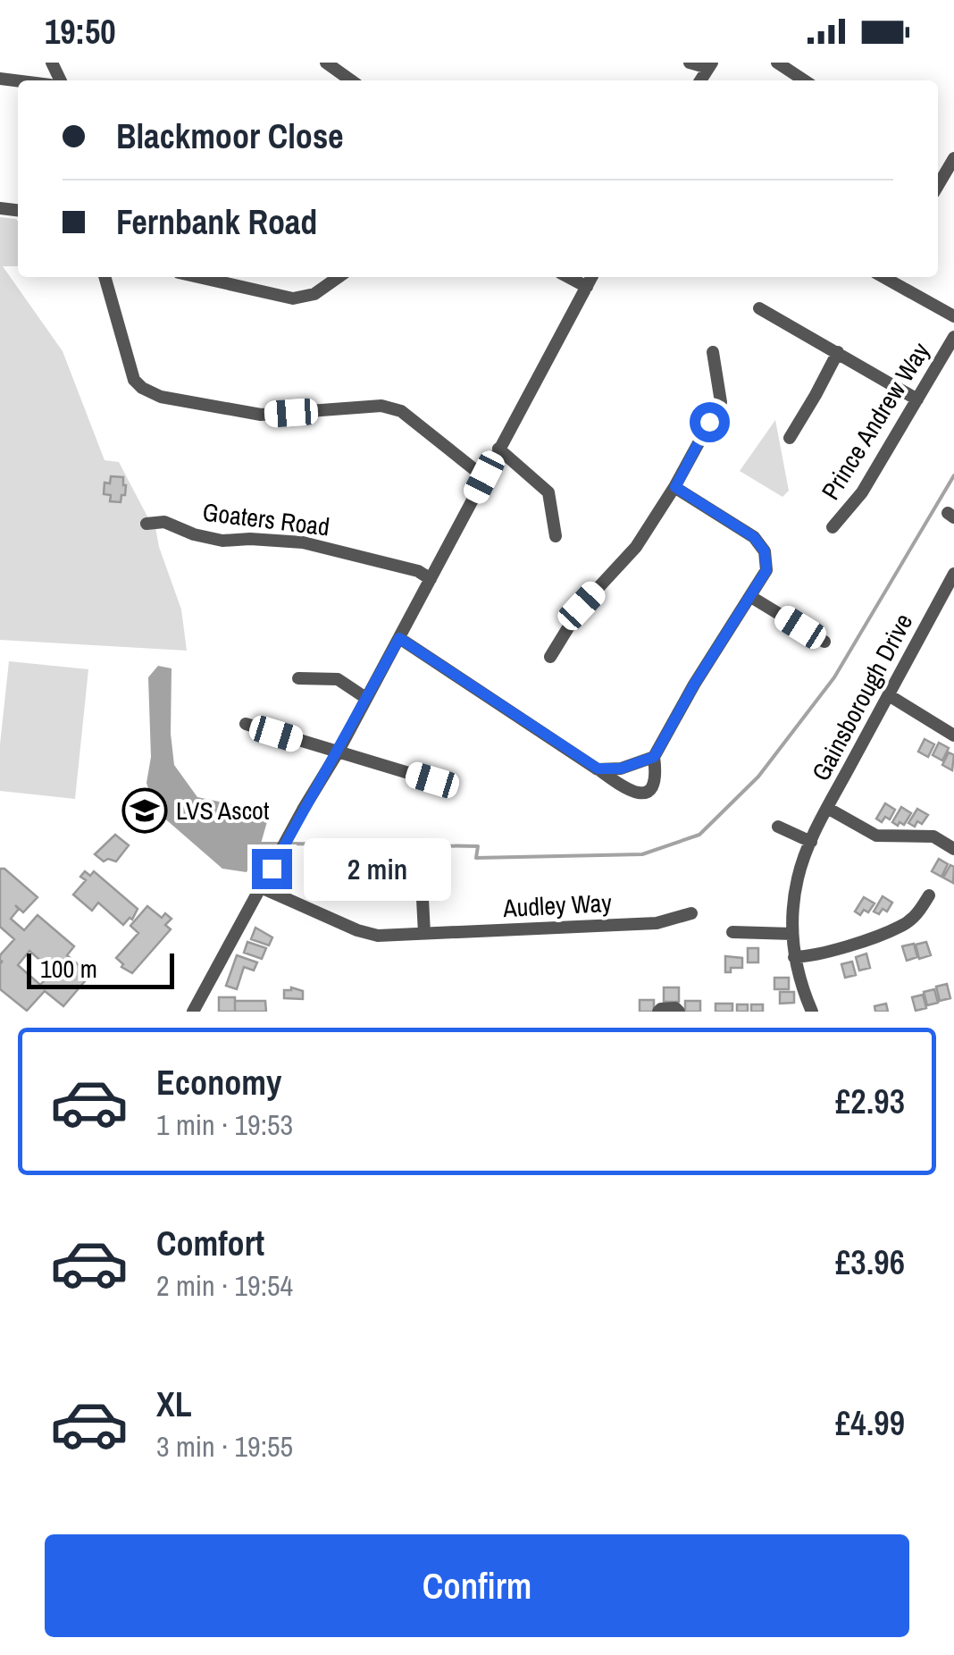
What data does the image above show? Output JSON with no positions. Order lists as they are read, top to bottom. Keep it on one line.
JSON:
{"streets":{"street":["Prince Andrew Way","Goaters Road","Gainsborough Drive","Audley Way"]},"places":{"school or university":["LVS Ascot"]},"scale_bar":"100 m","page":{"status":"19:50","banner":["Blackmoor Close","Fernbank Road"],"bubble":"2 min","scale":"100 m","list":[{"name":"Economy","note":"1 min · 19:53","value":"£2.93"},{"name":"Comfort","note":"2 min · 19:54","value":"£3.96"},{"name":"XL","note":"3 min · 19:55","value":"£4.99"}],"buttons":"Confirm"}}
